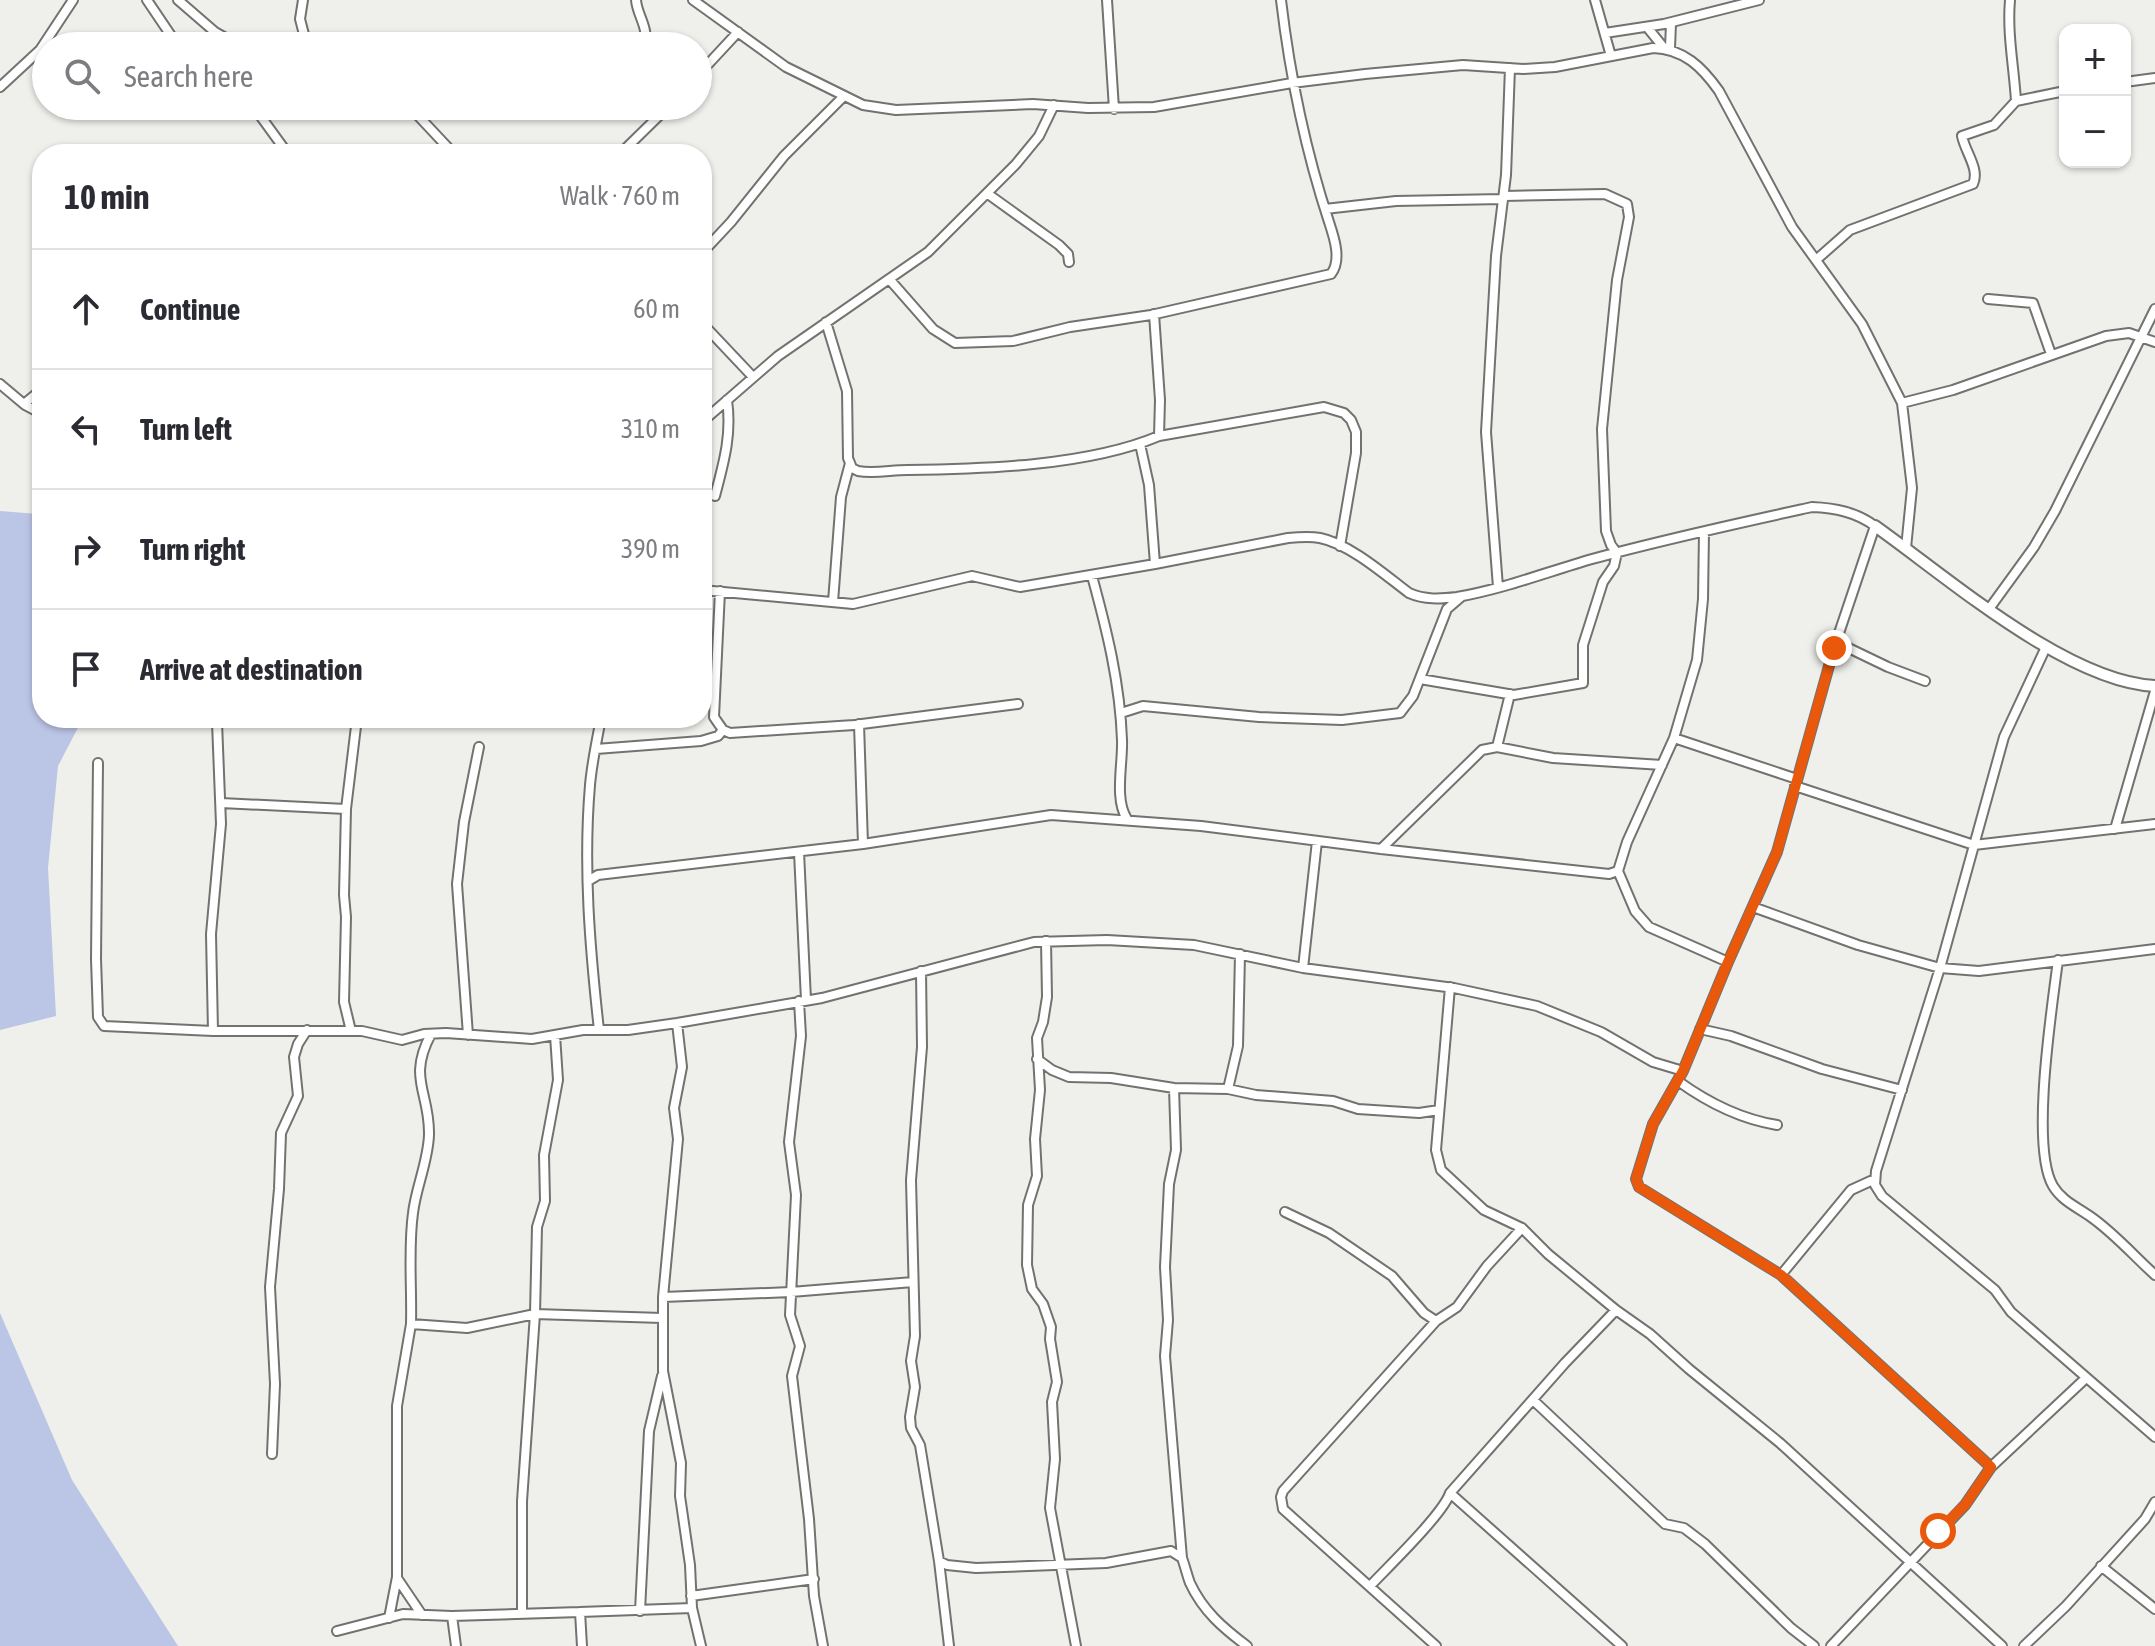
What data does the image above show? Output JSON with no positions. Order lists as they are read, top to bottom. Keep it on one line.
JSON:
{"page":{"map_buttons":["+","−"],"search":"Search here","heading":["10 min","Walk · 760 m"],"list":[["Continue","60 m"],["Turn left","310 m"],["Turn right","390 m"],"Arrive at destination"]}}
